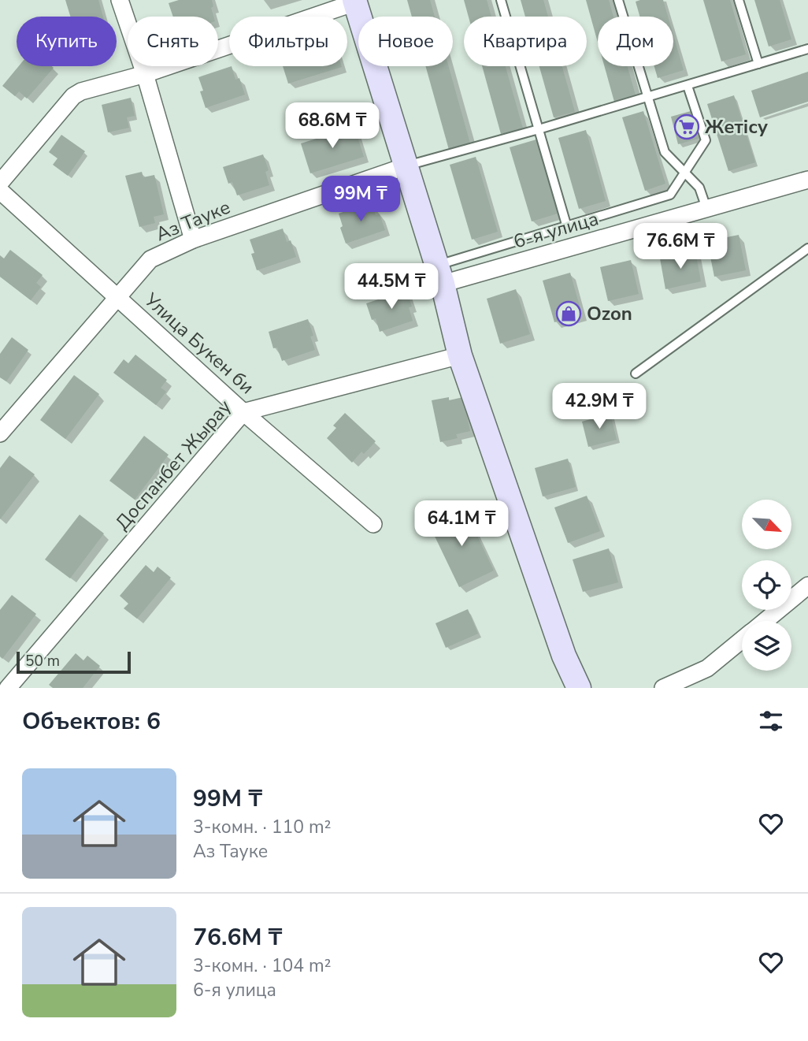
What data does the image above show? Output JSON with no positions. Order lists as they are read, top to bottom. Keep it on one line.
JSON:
{"streets":{"street":["Аз Тауке","6-я улица","Улица Букен би","Доспанбет Жырау"]},"crossings":[["Аз Тауке","Улица Букен би"],["Улица Букен би","Доспанбет Жырау"]],"places":{"supermarket":["Жетісу"],"shop":["Ozon"]},"scale_bar":"50 m","north":"bottom right","page":{"chip":["Купить","Снять","Фильтры","Новое","Квартира","Дом"],"price":["68.6M ₸","99M ₸","76.6M ₸","44.5M ₸","42.9M ₸","64.1M ₸"],"scale":"50 m","heading":"Объектов: 6","list":[{"name":"99M ₸","note":"3-комн. · 110 m² · Аз Тауке"},{"name":"76.6M ₸","note":"3-комн. · 104 m² · 6-я улица"}]}}
